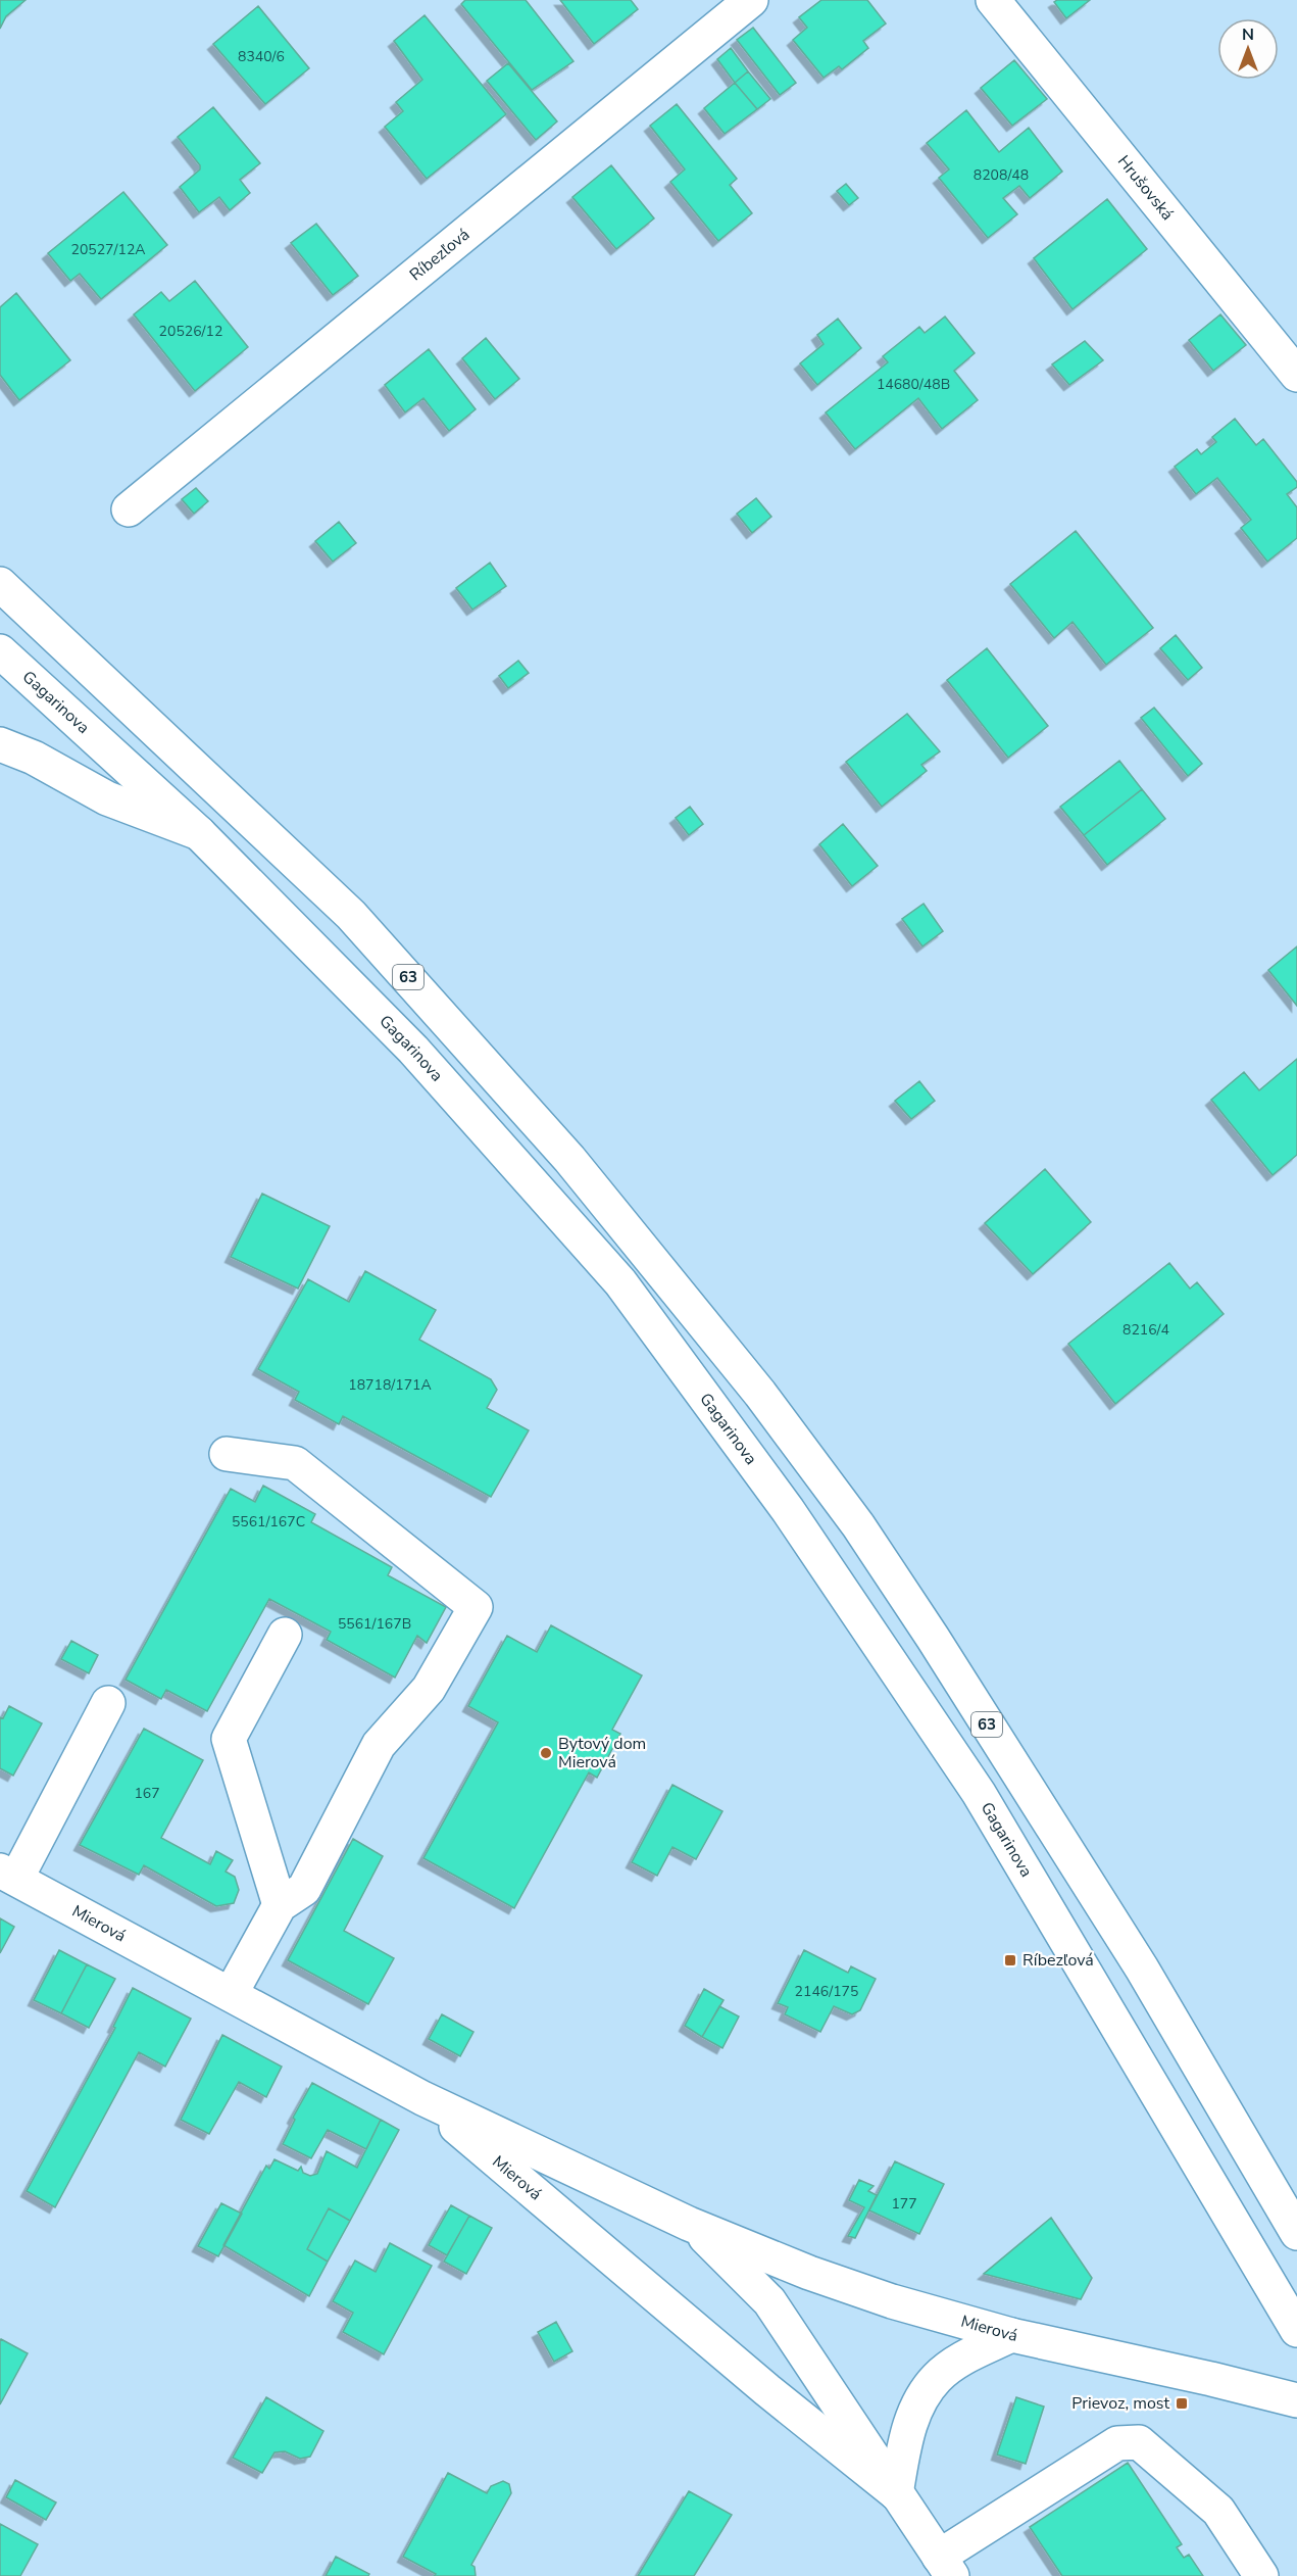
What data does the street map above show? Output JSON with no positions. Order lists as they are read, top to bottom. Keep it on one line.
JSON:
{"streets":{"main road":["Hrušovská","Ríbezľová","Gagarinova","63","Mierová"]},"places":{"other":["Bytový dom Mierová"],"transit":["Ríbezľová","Prievoz, most"]},"house_numbers":["8340/6","8208/48","20527/12A","20526/12","14680/48B","8216/4","18718/171A","5561/167C","5561/167B","167","2146/175","177"],"north":"top"}
